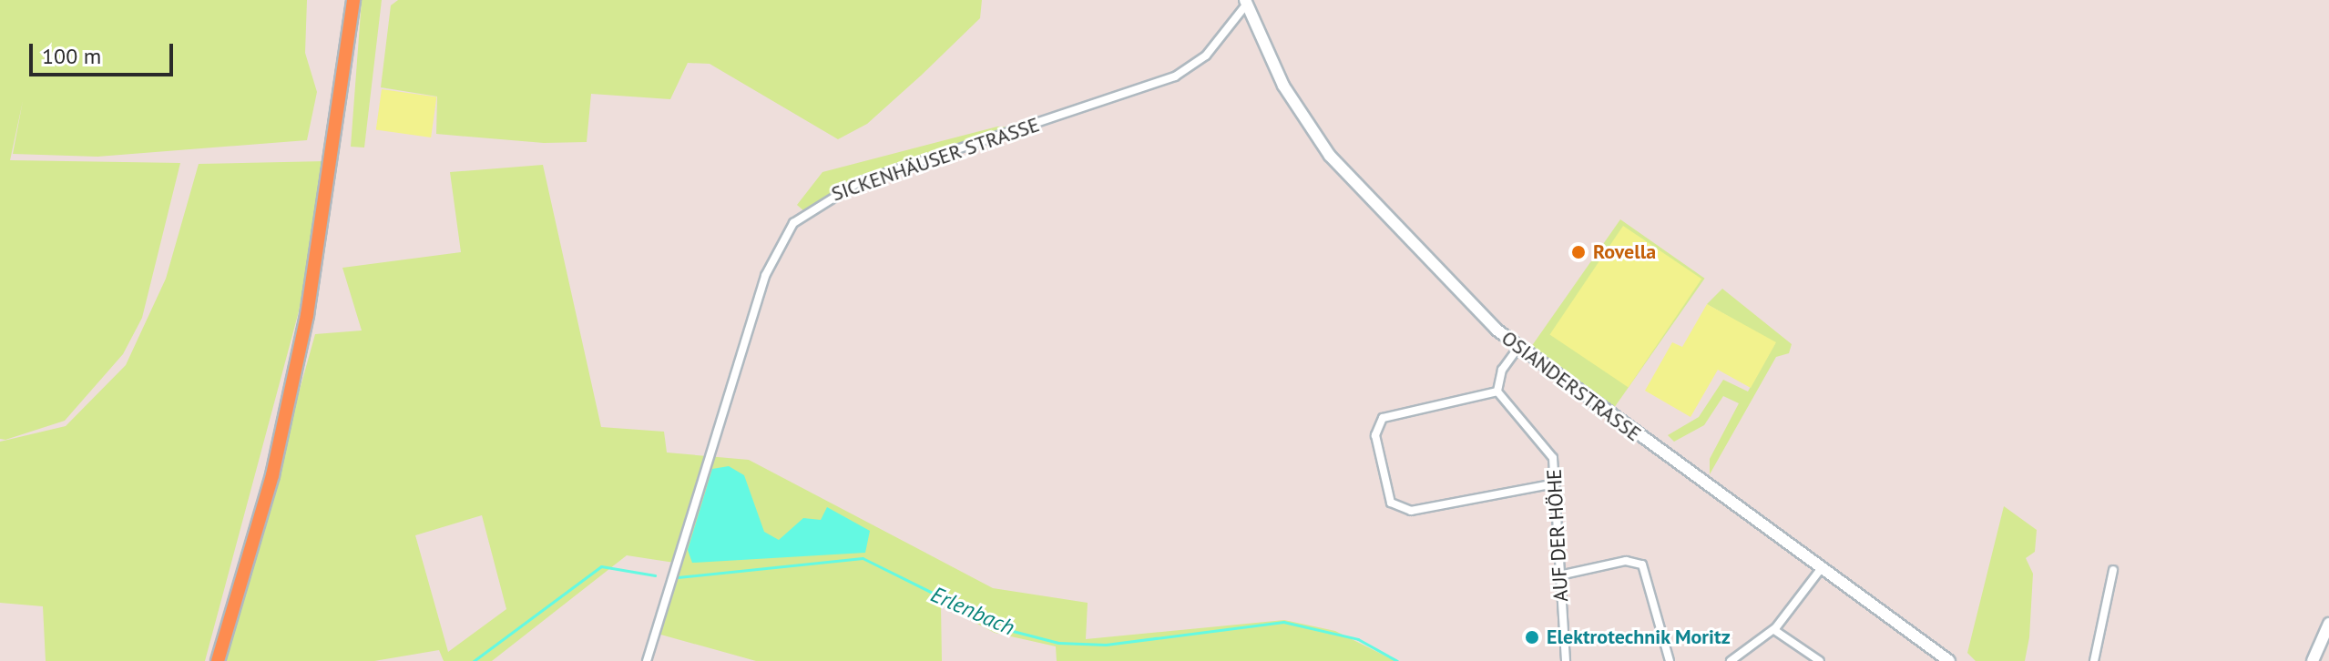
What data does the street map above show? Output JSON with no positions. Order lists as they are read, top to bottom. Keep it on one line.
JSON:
{"streets":{"street":["SICKENHÄUSER STRASSE","OSIANDERSTRASSE","AUF DER HÖHE"]},"crossings":[["SICKENHÄUSER STRASSE","OSIANDERSTRASSE"]],"water":["Erlenbach"],"places":["Rovella","Elektrotechnik Moritz"],"scale_bar":"100 m"}
